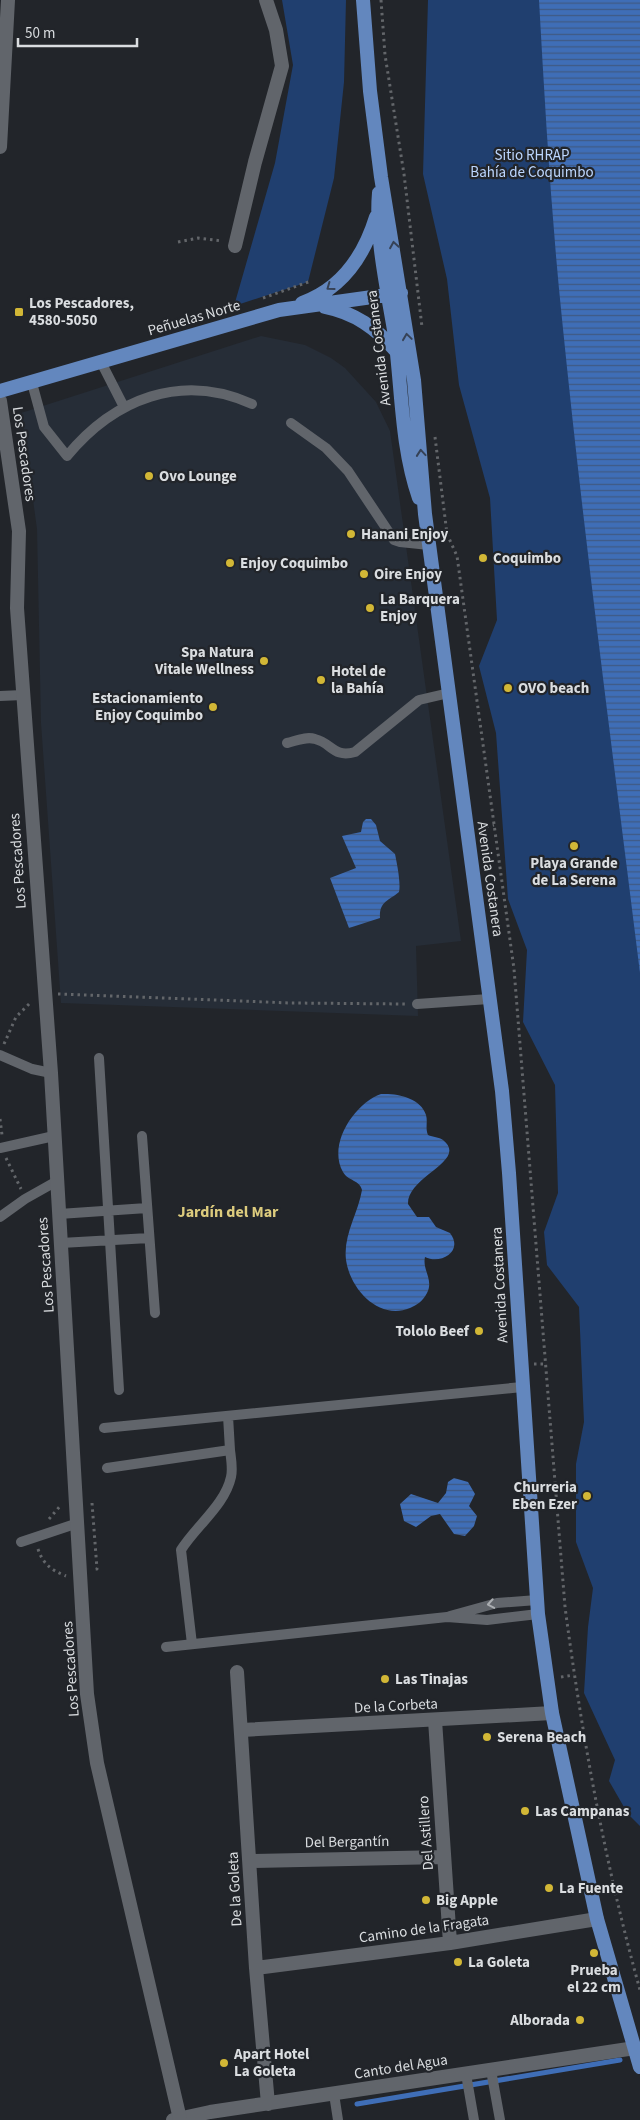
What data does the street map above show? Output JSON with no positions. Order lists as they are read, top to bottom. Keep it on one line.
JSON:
{"streets":{"main road":["Peñuelas Norte","Avenida Costanera"],"street":["Los Pescadores","De la Corbeta","Del Astillero","Del Bergantín","De la Goleta","Camino de la Fragata","Canto del Agua"]},"crossings":[["Peñuelas Norte","Avenida Costanera"],["Avenida Costanera","De la Corbeta"],["Avenida Costanera","Camino de la Fragata"],["Avenida Costanera","Canto del Agua"],["Los Pescadores","Canto del Agua"],["De la Corbeta","Del Astillero"],["De la Corbeta","De la Goleta"],["Del Astillero","Del Bergantín"],["Del Astillero","Camino de la Fragata"],["Del Bergantín","De la Goleta"],["De la Goleta","Camino de la Fragata"],["De la Goleta","Canto del Agua"]],"districts":["Jardín del Mar"],"parks":["Sitio RHRAP Bahía de Coquimbo"],"places":{"transit":["Los Pescadores, 4580-5050"],"other":["Ovo Lounge","Hanani Enjoy","Coquimbo","Enjoy Coquimbo","Oire Enjoy","La Barquera Enjoy","Spa Natura Vitale Wellness","Hotel de la Bahía","OVO beach","Estacionamiento Enjoy Coquimbo","Playa Grande de La Serena","Tololo Beef","Churreria Eben Ezer","Las Tinajas","Serena Beach","Las Campanas","La Fuente","Big Apple","Prueba el 22 cm","La Goleta","Alborada","Apart Hotel La Goleta"]},"scale_bar":"50 m"}
